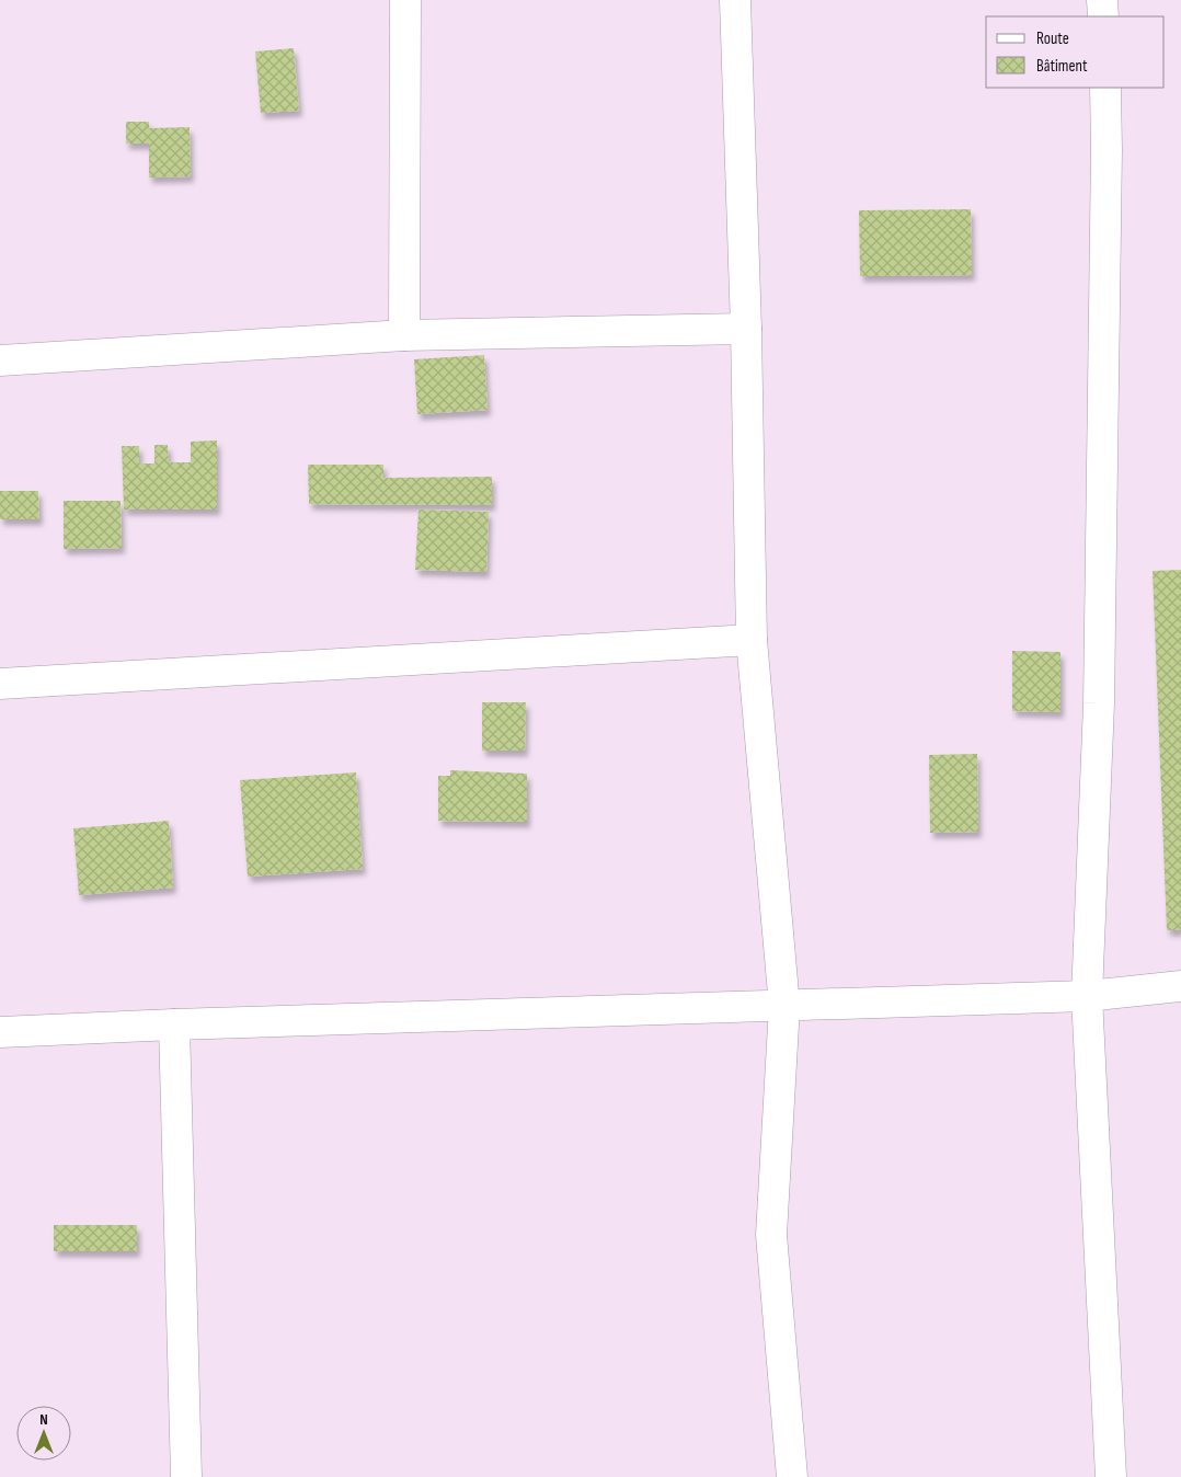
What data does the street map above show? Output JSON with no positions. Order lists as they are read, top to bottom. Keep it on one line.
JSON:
{"legend":["Route","Bâtiment"],"north":"top"}
